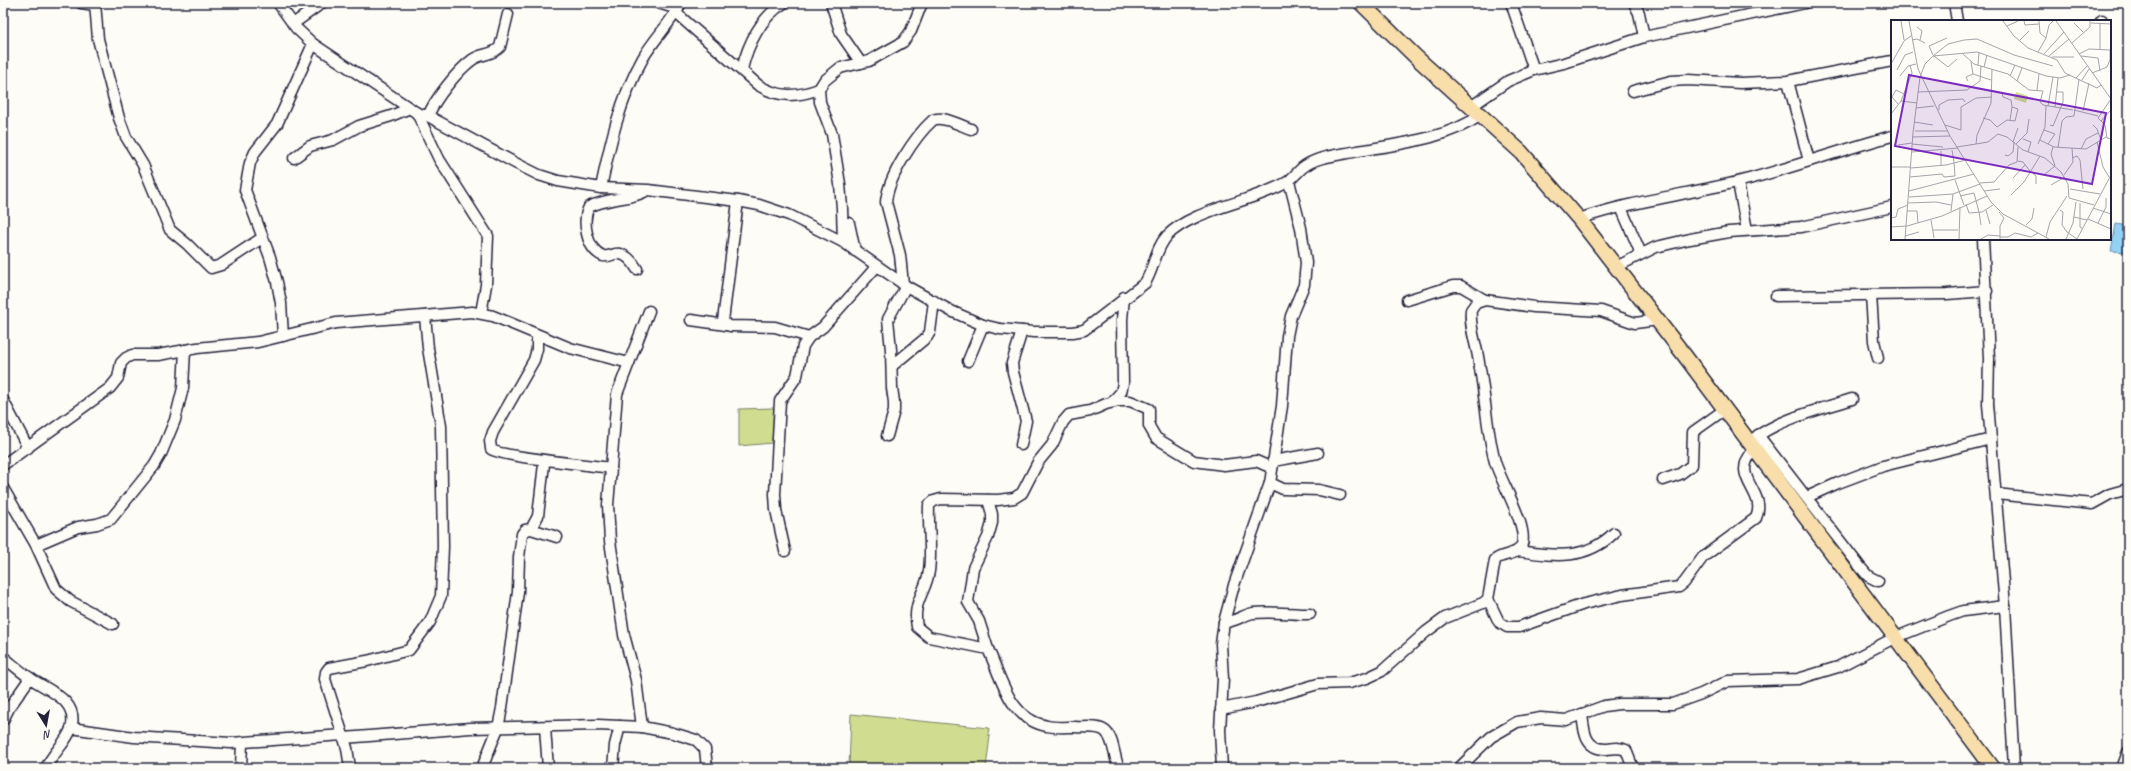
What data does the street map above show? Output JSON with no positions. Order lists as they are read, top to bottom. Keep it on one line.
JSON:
{"north":"bottom"}
